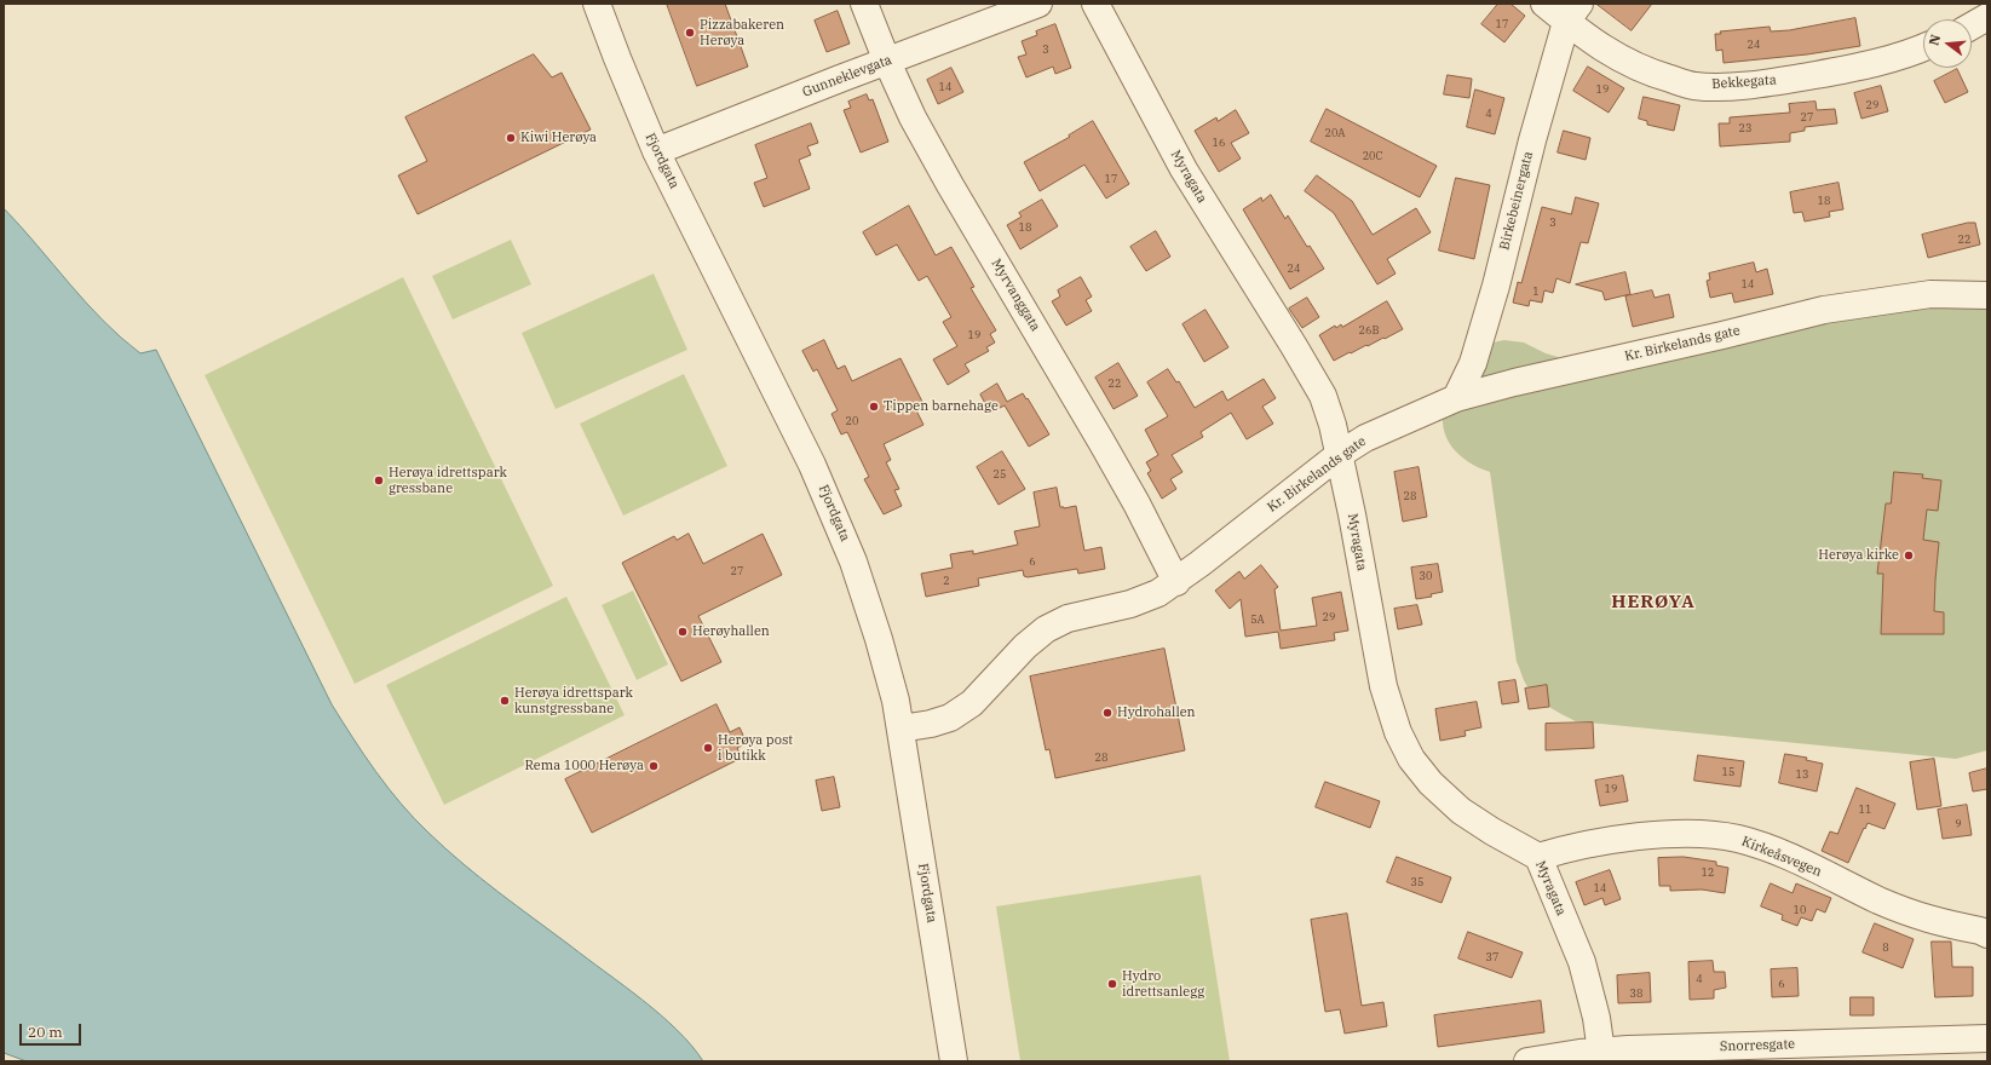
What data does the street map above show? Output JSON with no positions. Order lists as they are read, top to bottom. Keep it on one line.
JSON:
{"streets":{"street":["Gunneklevgata","Bekkegata","Fjordgata","Myragata","Birkebeinergata","Myrvanggata","Kr. Birkelands gate","Kirkeåsvegen","Snorresgate"]},"crossings":[["Gunneklevgata","Fjordgata"],["Gunneklevgata","Myrvanggata"],["Bekkegata","Birkebeinergata"],["Fjordgata","Kr. Birkelands gate"],["Myragata","Kr. Birkelands gate"],["Myragata","Kirkeåsvegen"],["Myragata","Snorresgate"],["Birkebeinergata","Kr. Birkelands gate"],["Myrvanggata","Kr. Birkelands gate"]],"districts":["HERØYA"],"places":["Pizzabakeren Herøya","Kiwi Herøya","Tippen barnehage","Herøya idrettspark gressbane","Herøya kirke","Herøyhallen","Herøya idrettspark kunstgressbane","Hydrohallen","Herøya post i butikk","Rema 1000 Herøya","Hydro idrettsanlegg"],"house_numbers":["17","24","3","14","19","29","4","27","23","20A","16","20C","17","18","3","18","22","24","14","1","26B","19","22","20","25","28","6","27","30","2","29","5A","28","15","13","19","11","9","12","35","14","10","8","37","4","6","38"],"scale_bar":"20 m","north":"left"}
